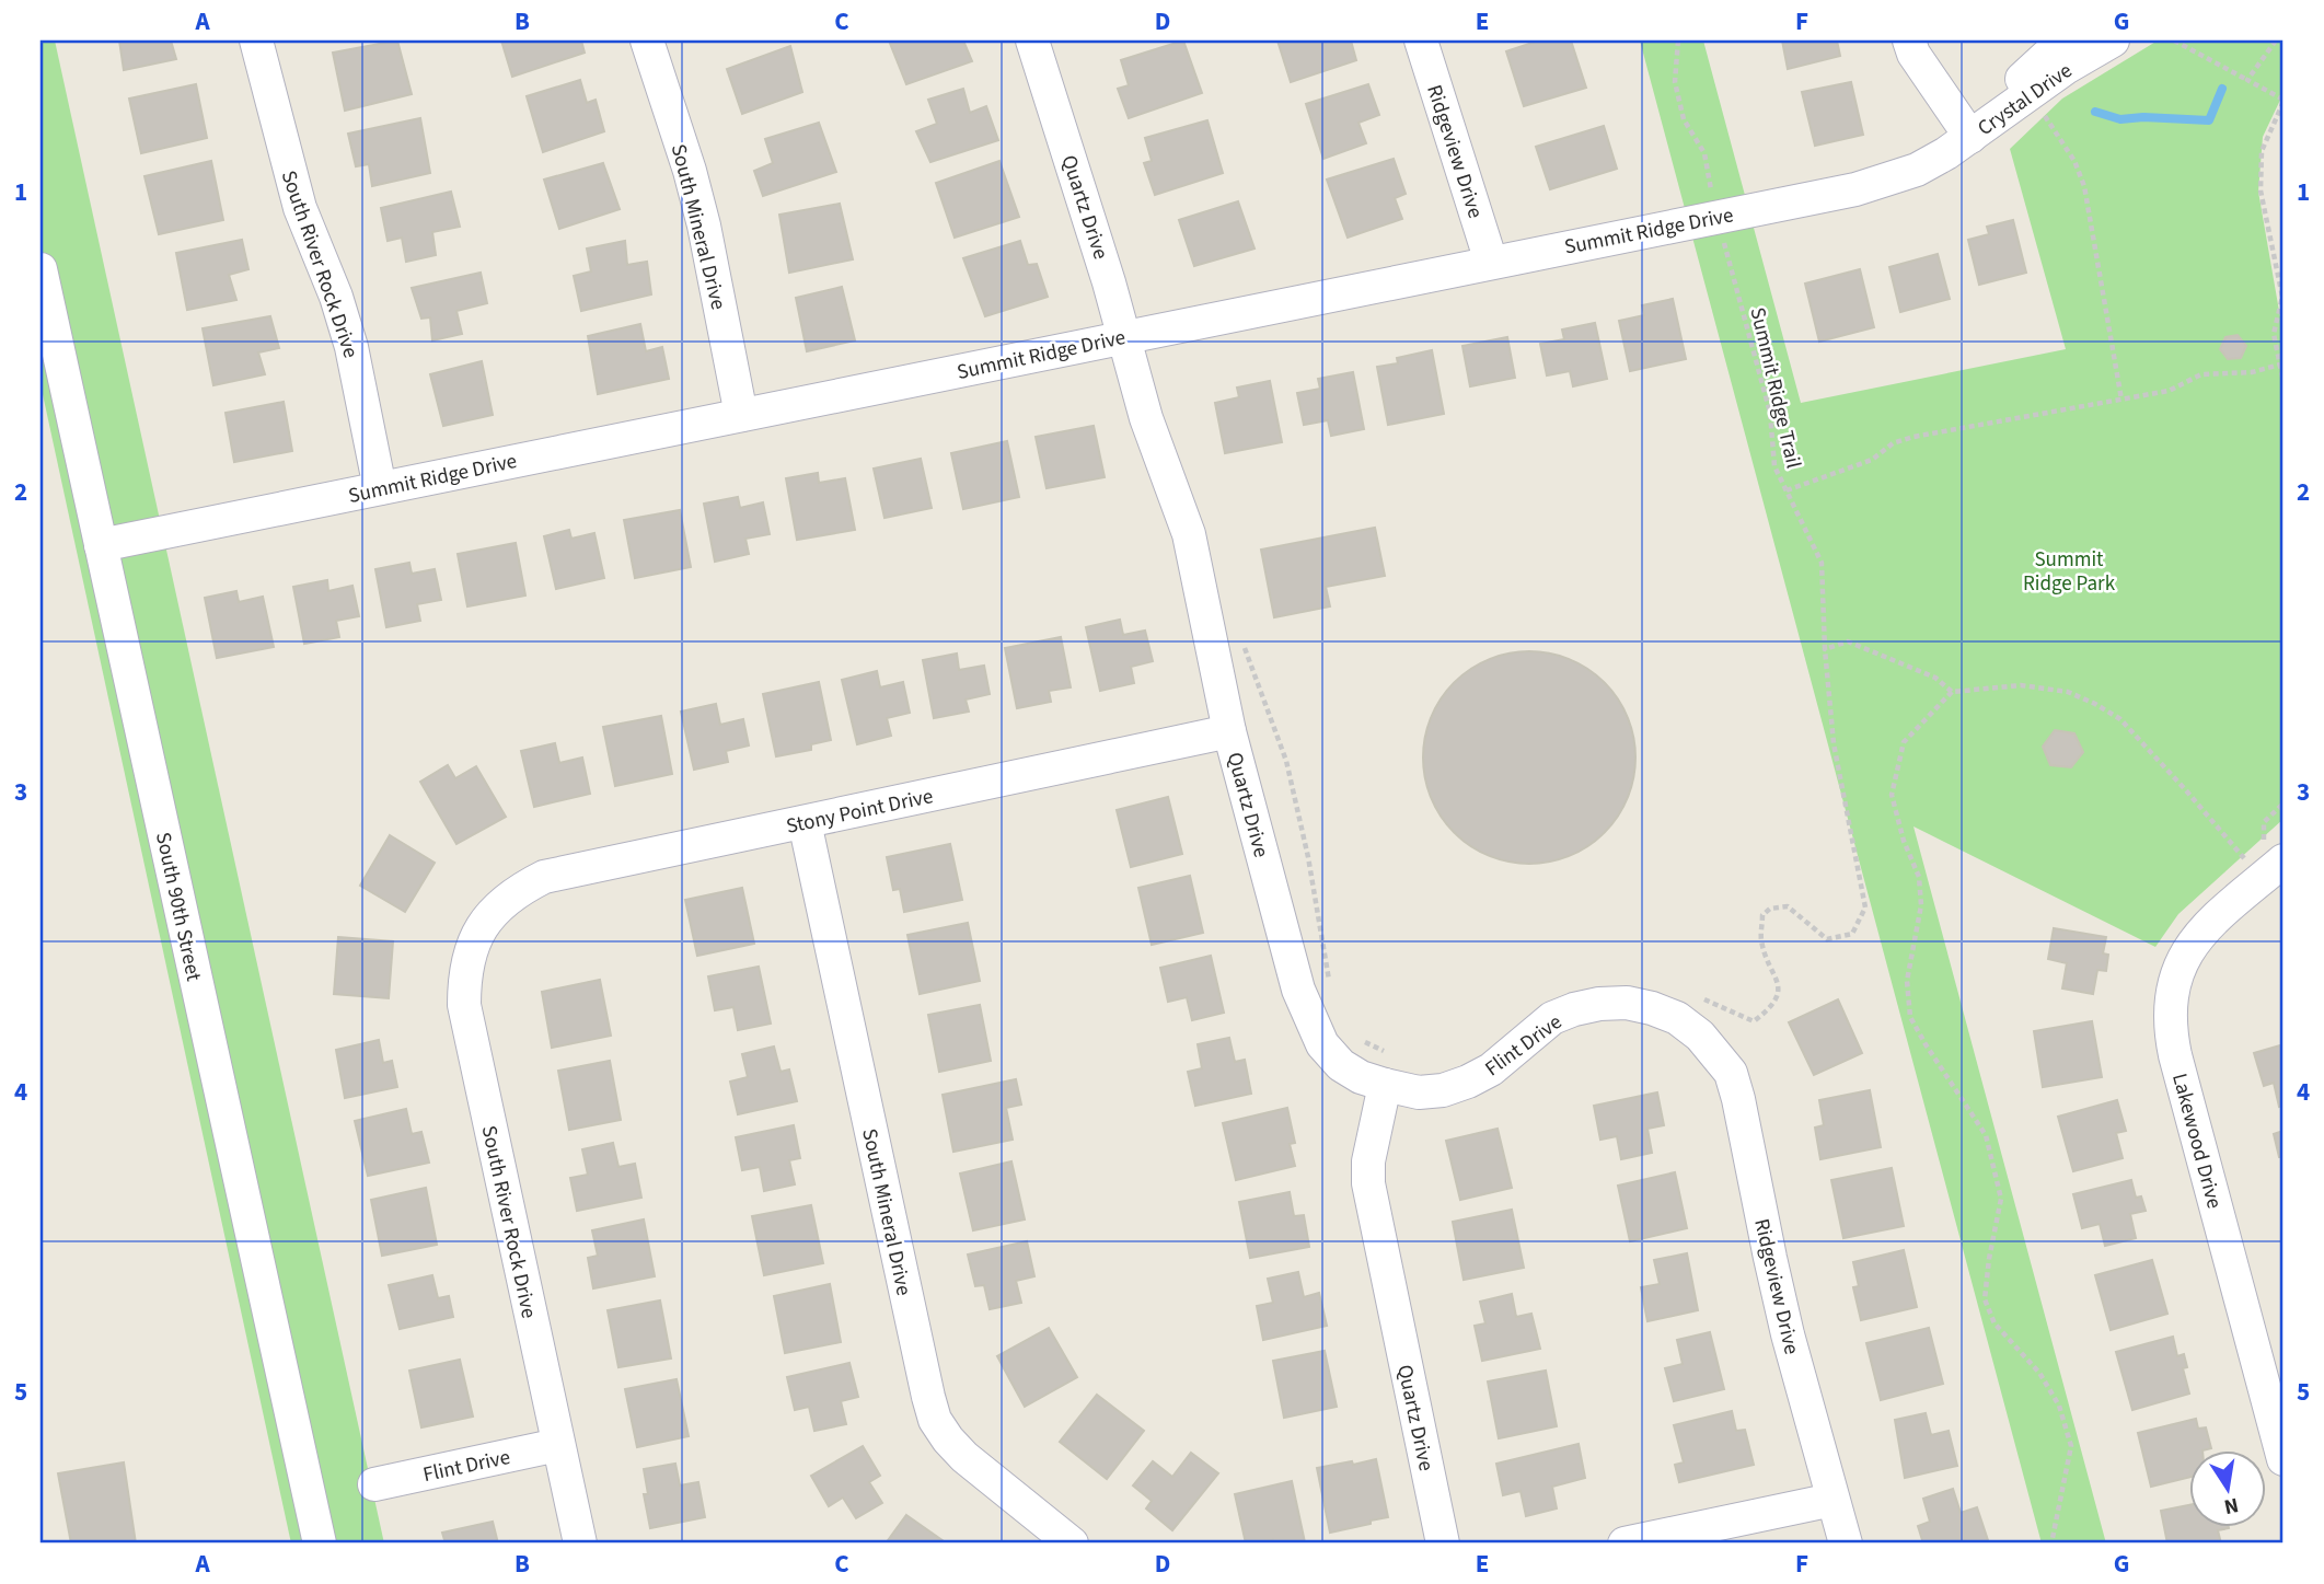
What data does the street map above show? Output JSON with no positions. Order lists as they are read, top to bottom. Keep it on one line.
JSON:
{"streets":{"street":["Crystal Drive","Ridgeview Drive","Quartz Drive","South Mineral Drive","Summit Ridge Drive","South River Rock Drive","Stony Point Drive","South 90th Street","Flint Drive","Lakewood Drive"],"path":["Summit Ridge Trail"]},"crossings":[["Crystal Drive","Summit Ridge Drive"],["Ridgeview Drive","Summit Ridge Drive"],["Ridgeview Drive","Flint Drive"],["Quartz Drive","Summit Ridge Drive"],["Quartz Drive","Stony Point Drive"],["Quartz Drive","Flint Drive"],["South Mineral Drive","Summit Ridge Drive"],["South Mineral Drive","Stony Point Drive"],["Summit Ridge Drive","South River Rock Drive"],["Summit Ridge Drive","Summit Ridge Trail"],["Summit Ridge Drive","South 90th Street"],["South River Rock Drive","Stony Point Drive"],["South River Rock Drive","Flint Drive"]],"parks":["Summit Ridge Park"],"north":"bottom","grid":{"columns":["A","B","C","D","E","F","G"],"rows":["1","2","3","4","5"]}}
